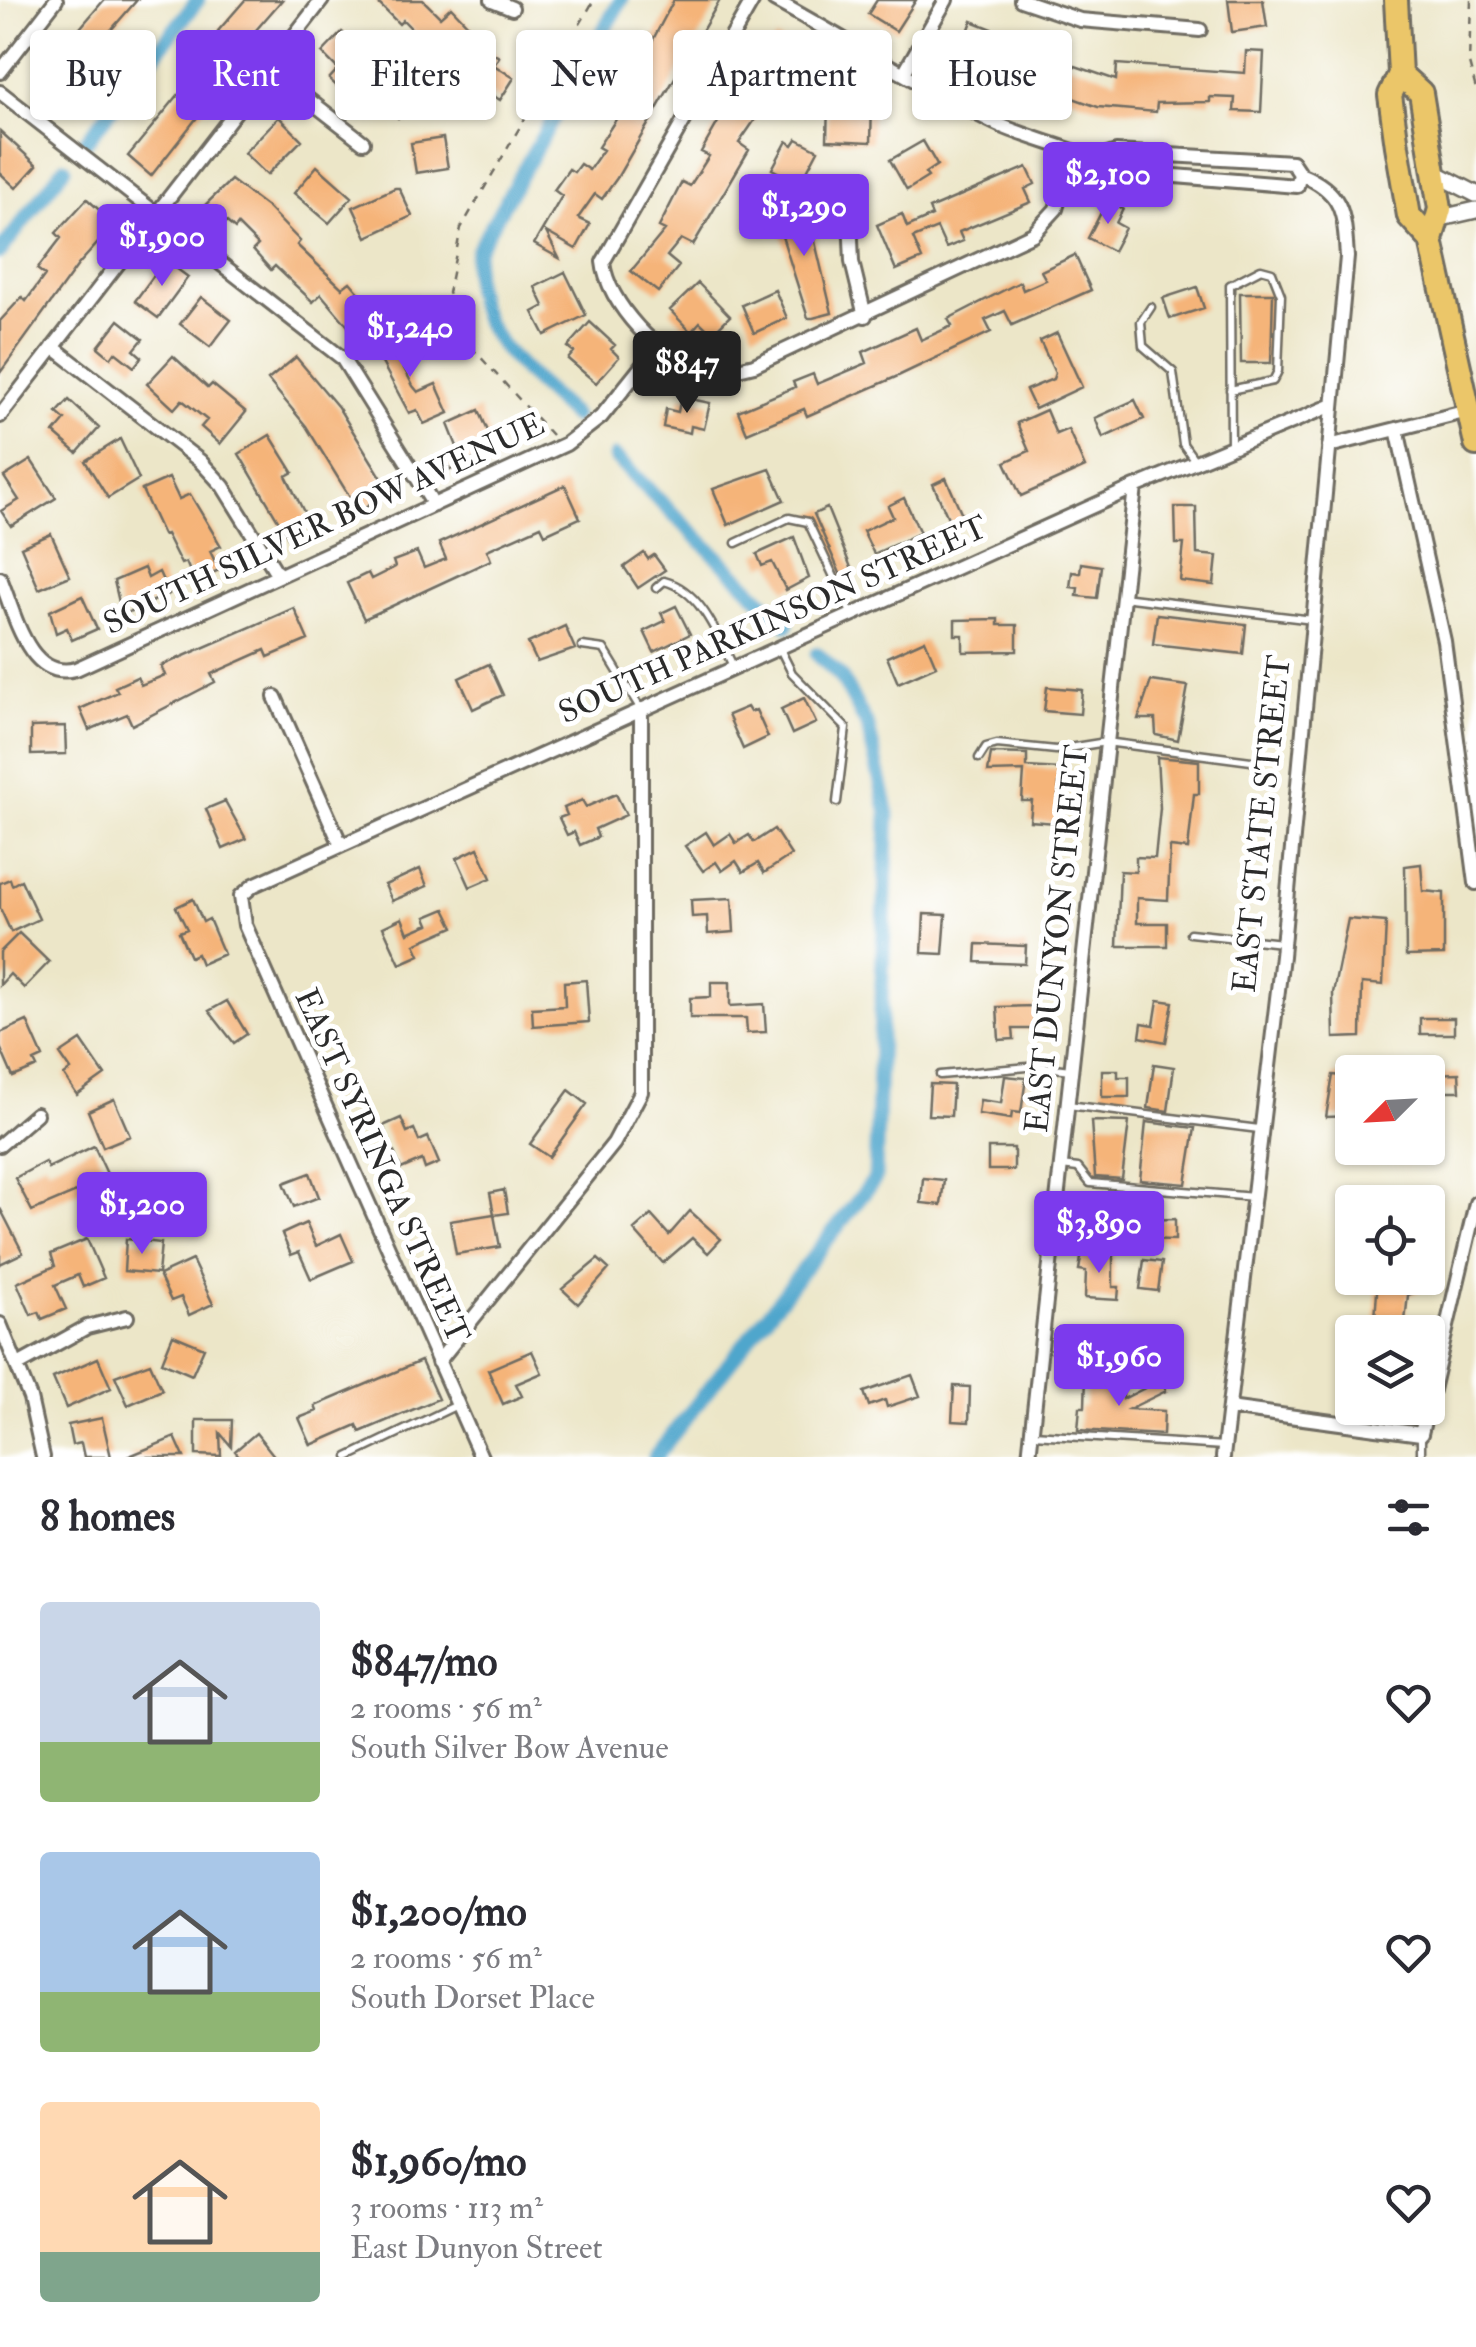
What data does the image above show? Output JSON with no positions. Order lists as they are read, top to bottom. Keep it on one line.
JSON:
{"streets":{"street":["SOUTH SILVER BOW AVENUE","SOUTH PARKINSON STREET","EAST STATE STREET","EAST DUNYON STREET","EAST SYRINGA STREET"]},"crossings":[["SOUTH PARKINSON STREET","EAST STATE STREET"],["SOUTH PARKINSON STREET","EAST DUNYON STREET"],["SOUTH PARKINSON STREET","EAST SYRINGA STREET"]],"north":"bottom left","page":{"chip":["Buy","Rent","Filters","New","Apartment","House"],"price":["$2,100","$1,290","$1,900","$1,240","$847","$1,200","$3,890","$1,960"],"heading":"8 homes","list":[{"name":"$847/mo","note":"2 rooms · 56 m² · South Silver Bow Avenue"},{"name":"$1,200/mo","note":"2 rooms · 56 m² · South Dorset Place"},{"name":"$1,960/mo","note":"3 rooms · 113 m² · East Dunyon Street"}]}}
